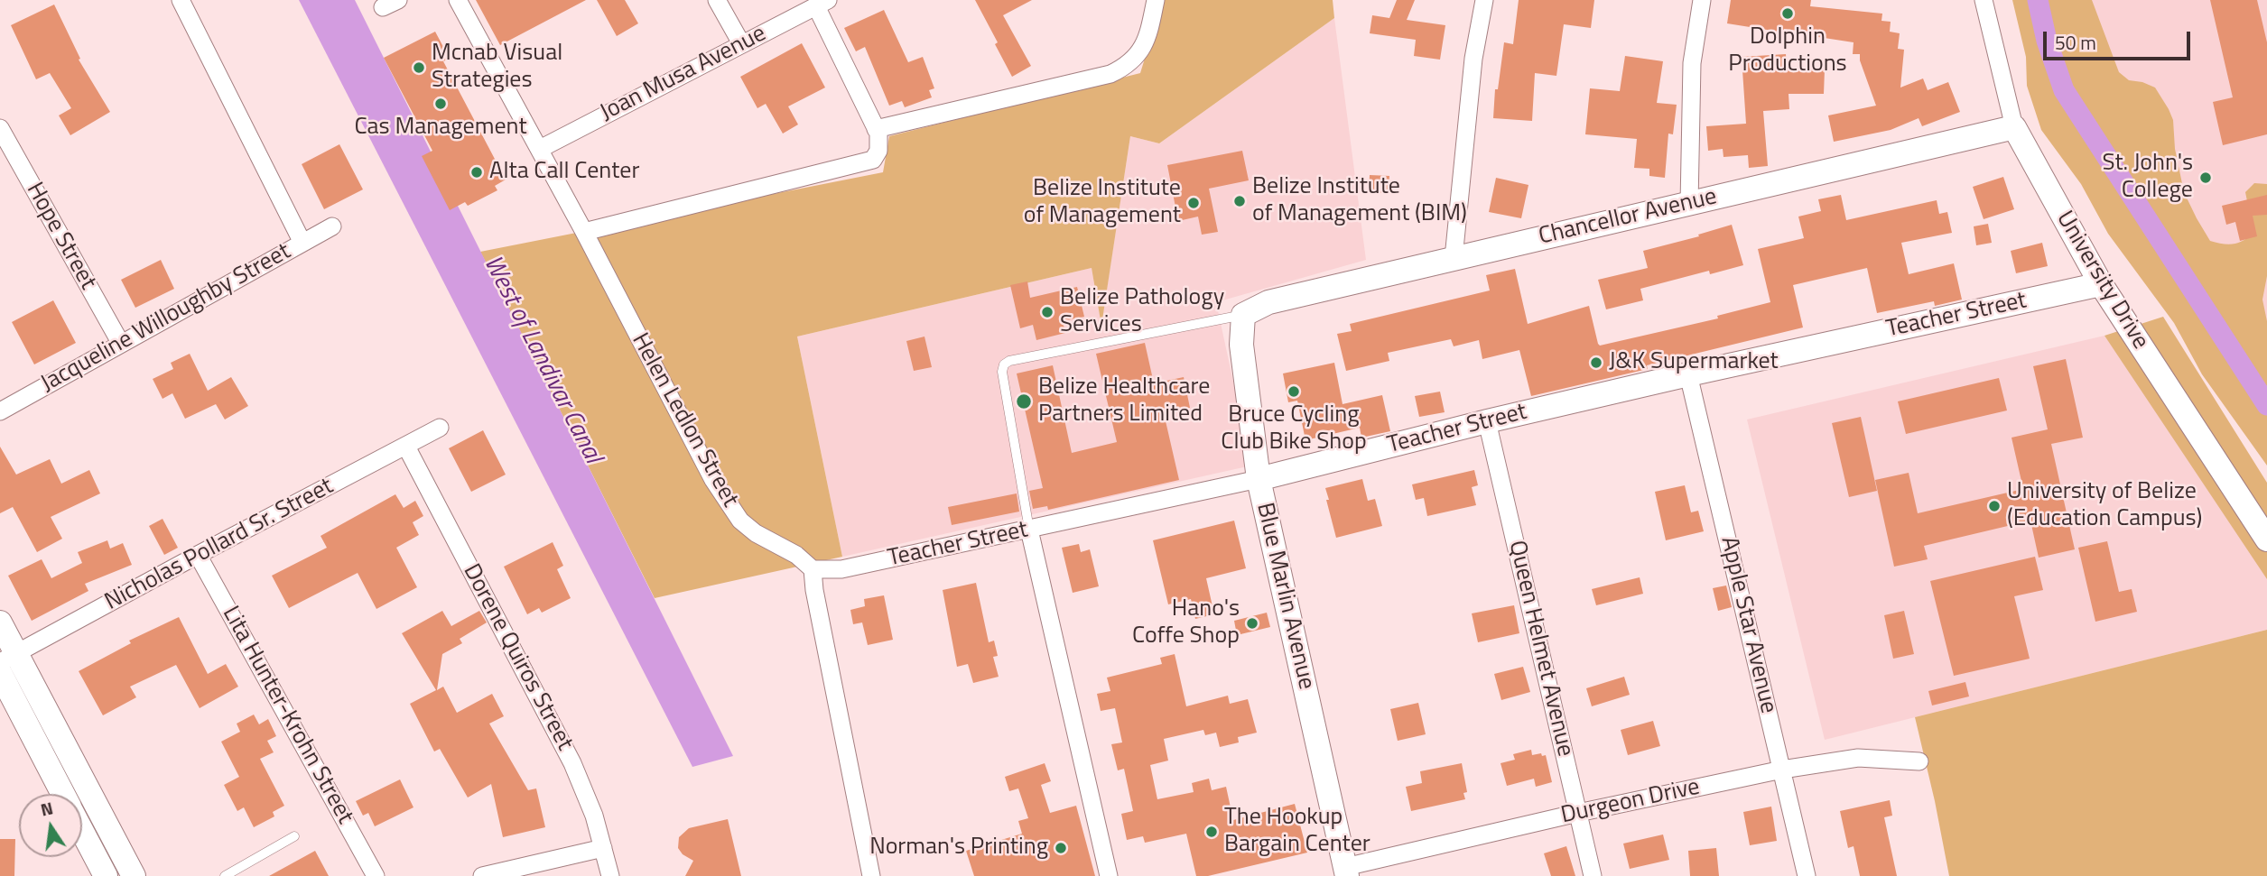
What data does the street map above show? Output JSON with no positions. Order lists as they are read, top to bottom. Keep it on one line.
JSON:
{"streets":{"street":["Joan Musa Avenue","Chancellor Avenue","Hope Street","University Drive","Teacher Street","Jacqueline Willoughby Street","Helen Ledlon Street","Nicholas Pollard Sr. Street","Blue Marlin Avenue","Apple Star Avenue","Queen Helmet Avenue","Dorene Quiros Street","Lita Hunter-Krohn Street","Durgeon Drive"]},"crossings":[["Joan Musa Avenue","Helen Ledlon Street"],["Chancellor Avenue","University Drive"],["Chancellor Avenue","Blue Marlin Avenue"],["Hope Street","Jacqueline Willoughby Street"],["University Drive","Teacher Street"],["Teacher Street","Helen Ledlon Street"],["Teacher Street","Blue Marlin Avenue"],["Teacher Street","Apple Star Avenue"],["Teacher Street","Queen Helmet Avenue"],["Nicholas Pollard Sr. Street","Dorene Quiros Street"],["Nicholas Pollard Sr. Street","Lita Hunter-Krohn Street"],["Blue Marlin Avenue","Durgeon Drive"],["Apple Star Avenue","Durgeon Drive"],["Queen Helmet Avenue","Durgeon Drive"]],"water":["West of Landivar Canal"],"places":["Dolphin Productions","Mcnab Visual Strategies","Cas Management","Alta Call Center","St. John's College","Belize Institute of Management (BIM)","Belize Institute of Management","Belize Pathology Services","J&K Supermarket","Bruce Cycling Club Bike Shop","Belize Healthcare Partners Limited","University of Belize (Education Campus)","Hano's Coffe Shop","The Hookup Bargain Center","Norman's Printing"],"scale_bar":"50 m","north":"top"}
